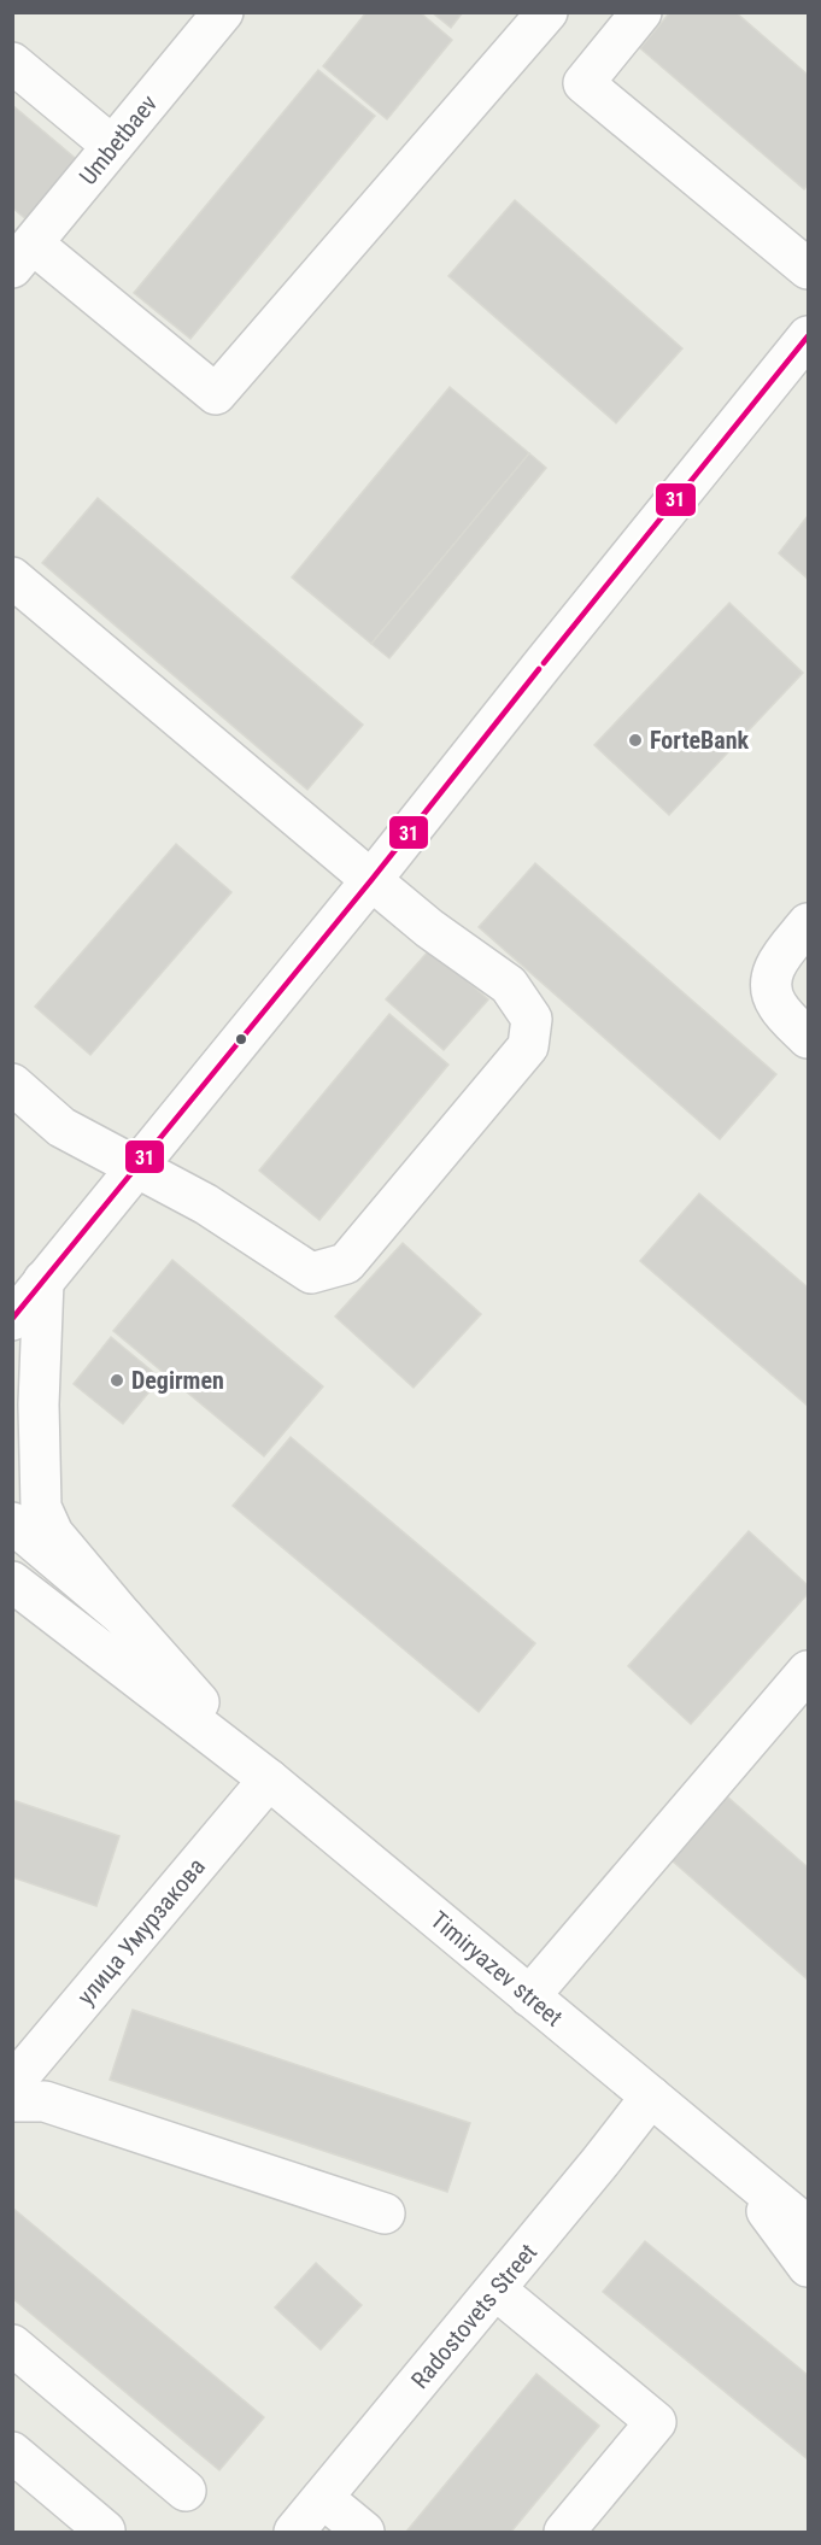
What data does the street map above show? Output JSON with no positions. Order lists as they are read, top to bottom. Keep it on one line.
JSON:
{"streets":{"street":["Umbetbaev","улица Умурзакова","Timiryazev street","Radostovets Street"]},"crossings":[["улица Умурзакова","Timiryazev street"],["Timiryazev street","Radostovets Street"]],"places":["ForteBank","Degirmen"],"lines":["transit line 31"]}
